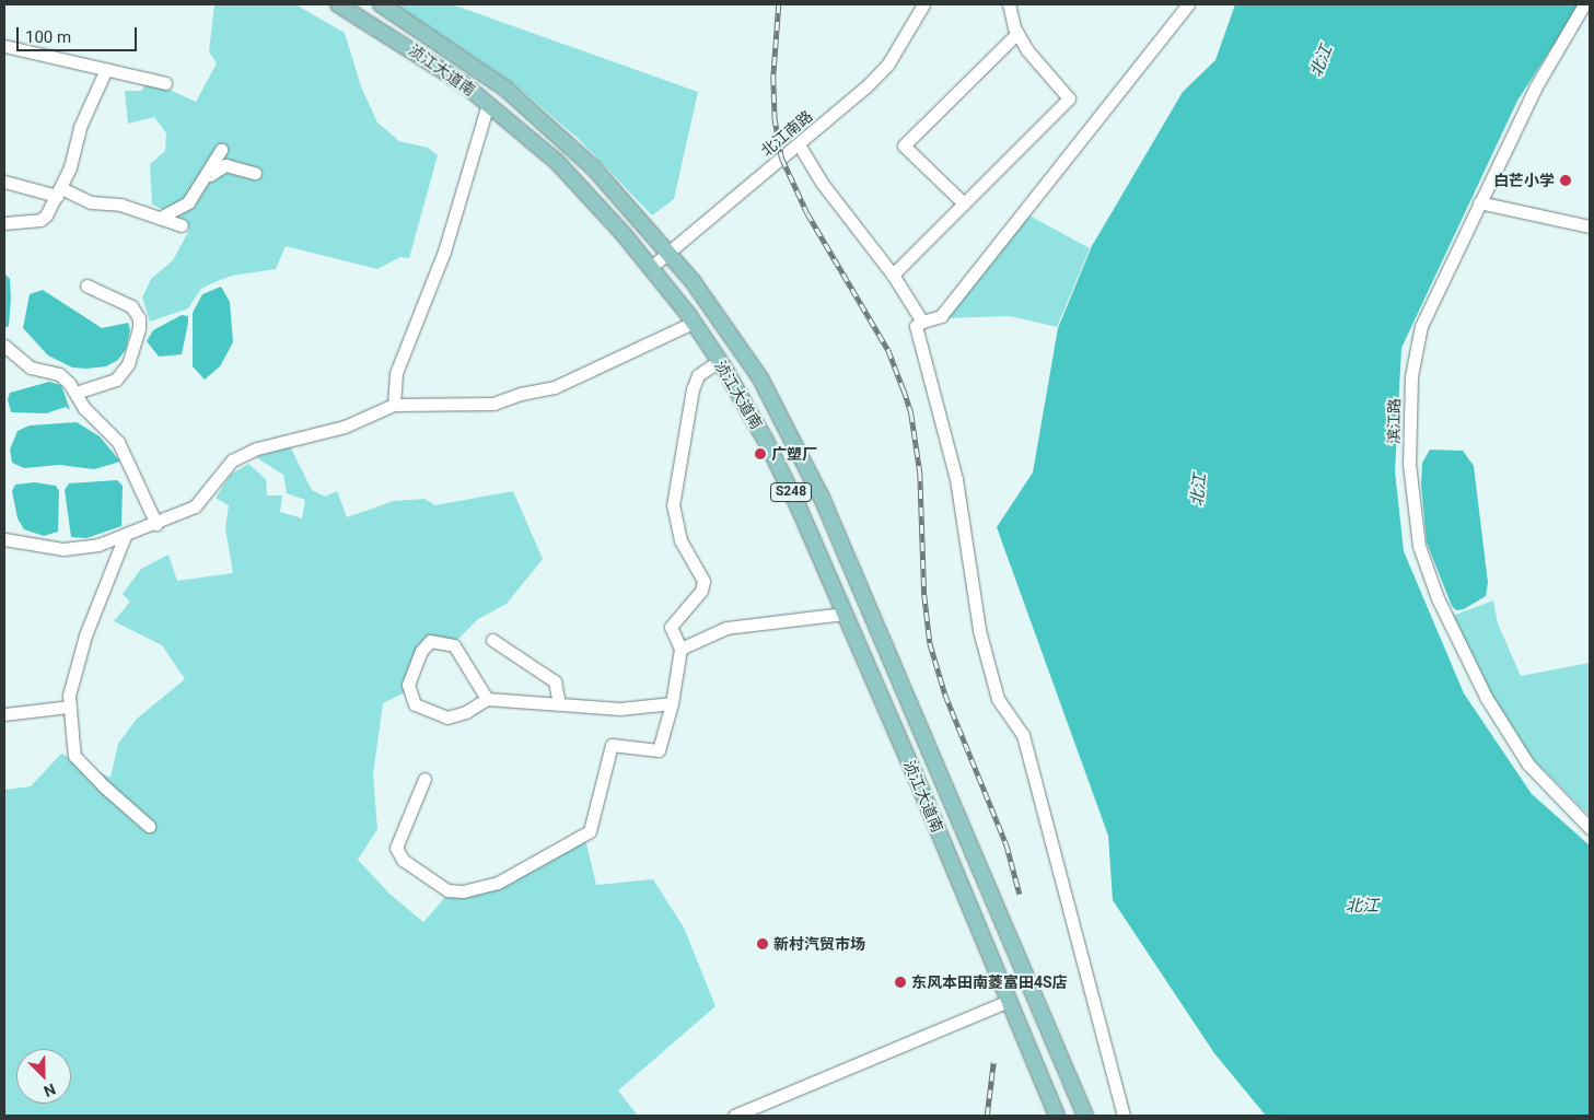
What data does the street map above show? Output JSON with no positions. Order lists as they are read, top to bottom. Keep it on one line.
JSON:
{"streets":{"main road":["浈江大道南","S248"],"street":["北江南路","滨江路"]},"crossings":[["浈江大道南","北江南路"]],"water":["北江"],"places":["白芒小学","广塑厂","新村汽贸市场","东风本田南菱富田4S店"],"scale_bar":"100 m","north":"bottom right"}
